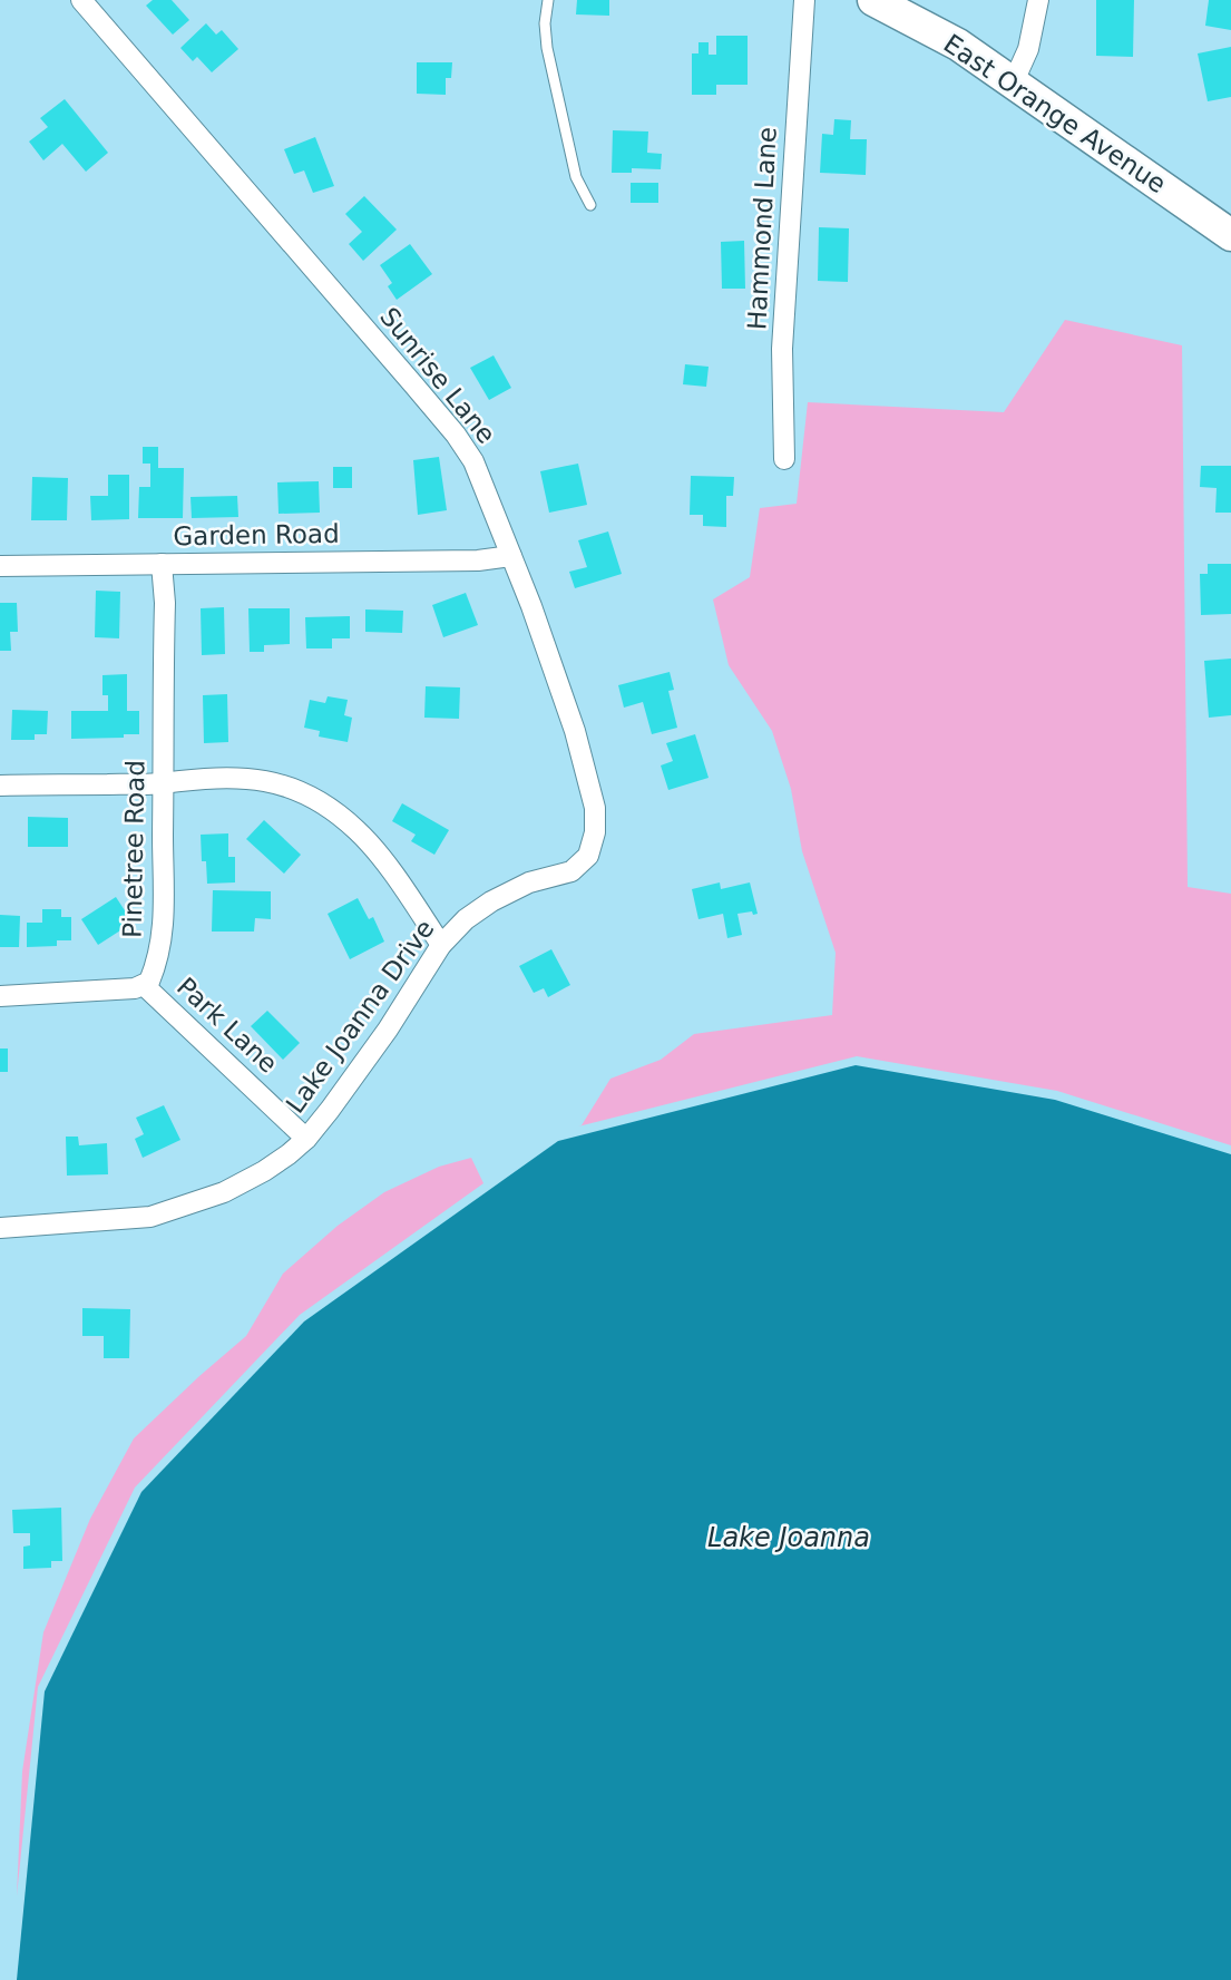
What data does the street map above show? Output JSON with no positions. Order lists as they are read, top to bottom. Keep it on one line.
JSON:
{"streets":{"main road":["East Orange Avenue"],"street":["Hammond Lane","Sunrise Lane","Garden Road","Pinetree Road","Lake Joanna Drive","Park Lane"]},"crossings":[["Sunrise Lane","Garden Road"],["Sunrise Lane","Lake Joanna Drive"],["Garden Road","Pinetree Road"],["Pinetree Road","Park Lane"],["Lake Joanna Drive","Park Lane"]],"water":["Lake Joanna"]}
